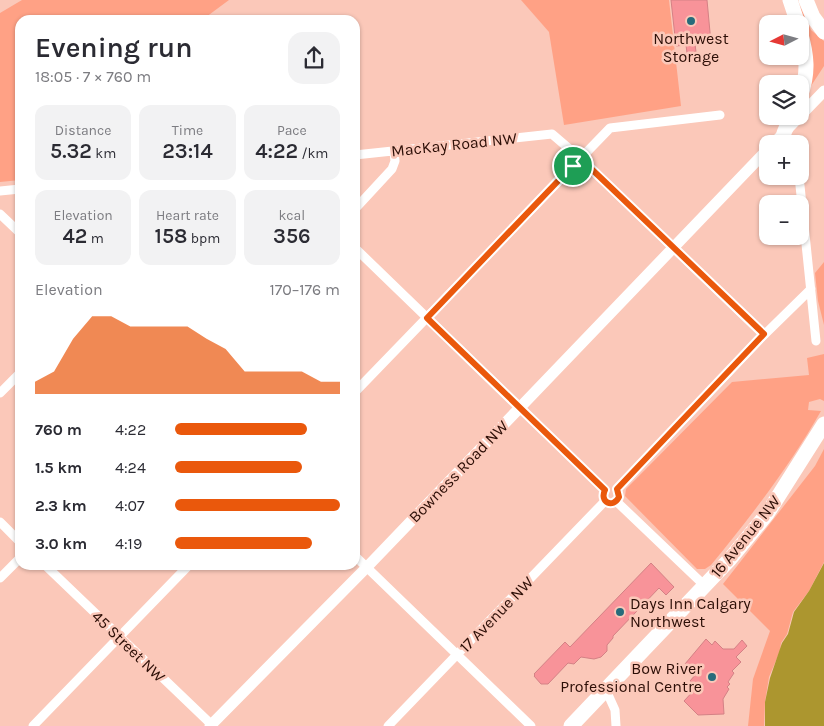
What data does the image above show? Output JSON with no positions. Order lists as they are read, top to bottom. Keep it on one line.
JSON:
{"streets":{"highway":["16 Avenue NW"],"street":["MacKay Road NW","Bowness Road NW","17 Avenue NW","45 Street NW"]},"crossings":[["Bowness Road NW","45 Street NW"]],"places":["Northwest Storage","Days Inn Calgary Northwest","Bow River Professional Centre"],"north":"left","page":{"map_buttons":["+","−"],"heading":["Evening run","18:05 · 7 × 760 m"],"stats":[["Distance","5.32 km"],["Time","23:14"],["Pace","4:22 /km"],["Elevation","42 m"],["Heart rate","158 bpm"],["kcal","356"]],"chart":["Elevation","170–176 m"],"list":[{"name":"760 m","note":"4:22"},{"name":"1.5 km","note":"4:24"},{"name":"2.3 km","note":"4:07"},{"name":"3.0 km","note":"4:19"}]}}
